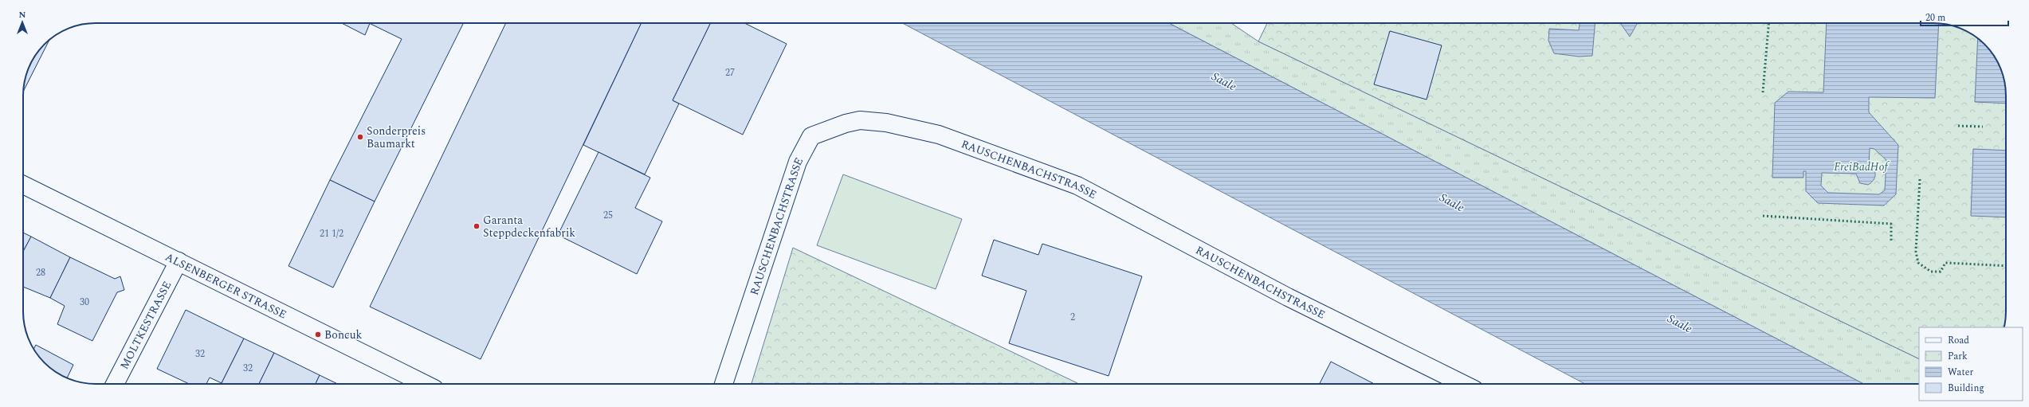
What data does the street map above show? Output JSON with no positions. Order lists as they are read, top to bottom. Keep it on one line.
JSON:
{"streets":{"street":["RAUSCHENBACHSTRASSE","ALSENBERGER STRASSE","MOLTKESTRASSE"]},"crossings":[["ALSENBERGER STRASSE","MOLTKESTRASSE"]],"water":["Saale"],"parks":["FreiBadHof"],"places":["Sonderpreis Baumarkt","Garanta Steppdeckenfabrik","Boncuk"],"house_numbers":["27","25","21 1/2","28","30","2","32","32"],"legend":["Road","Park","Water","Building"],"scale_bar":"20 m","north":"top"}
